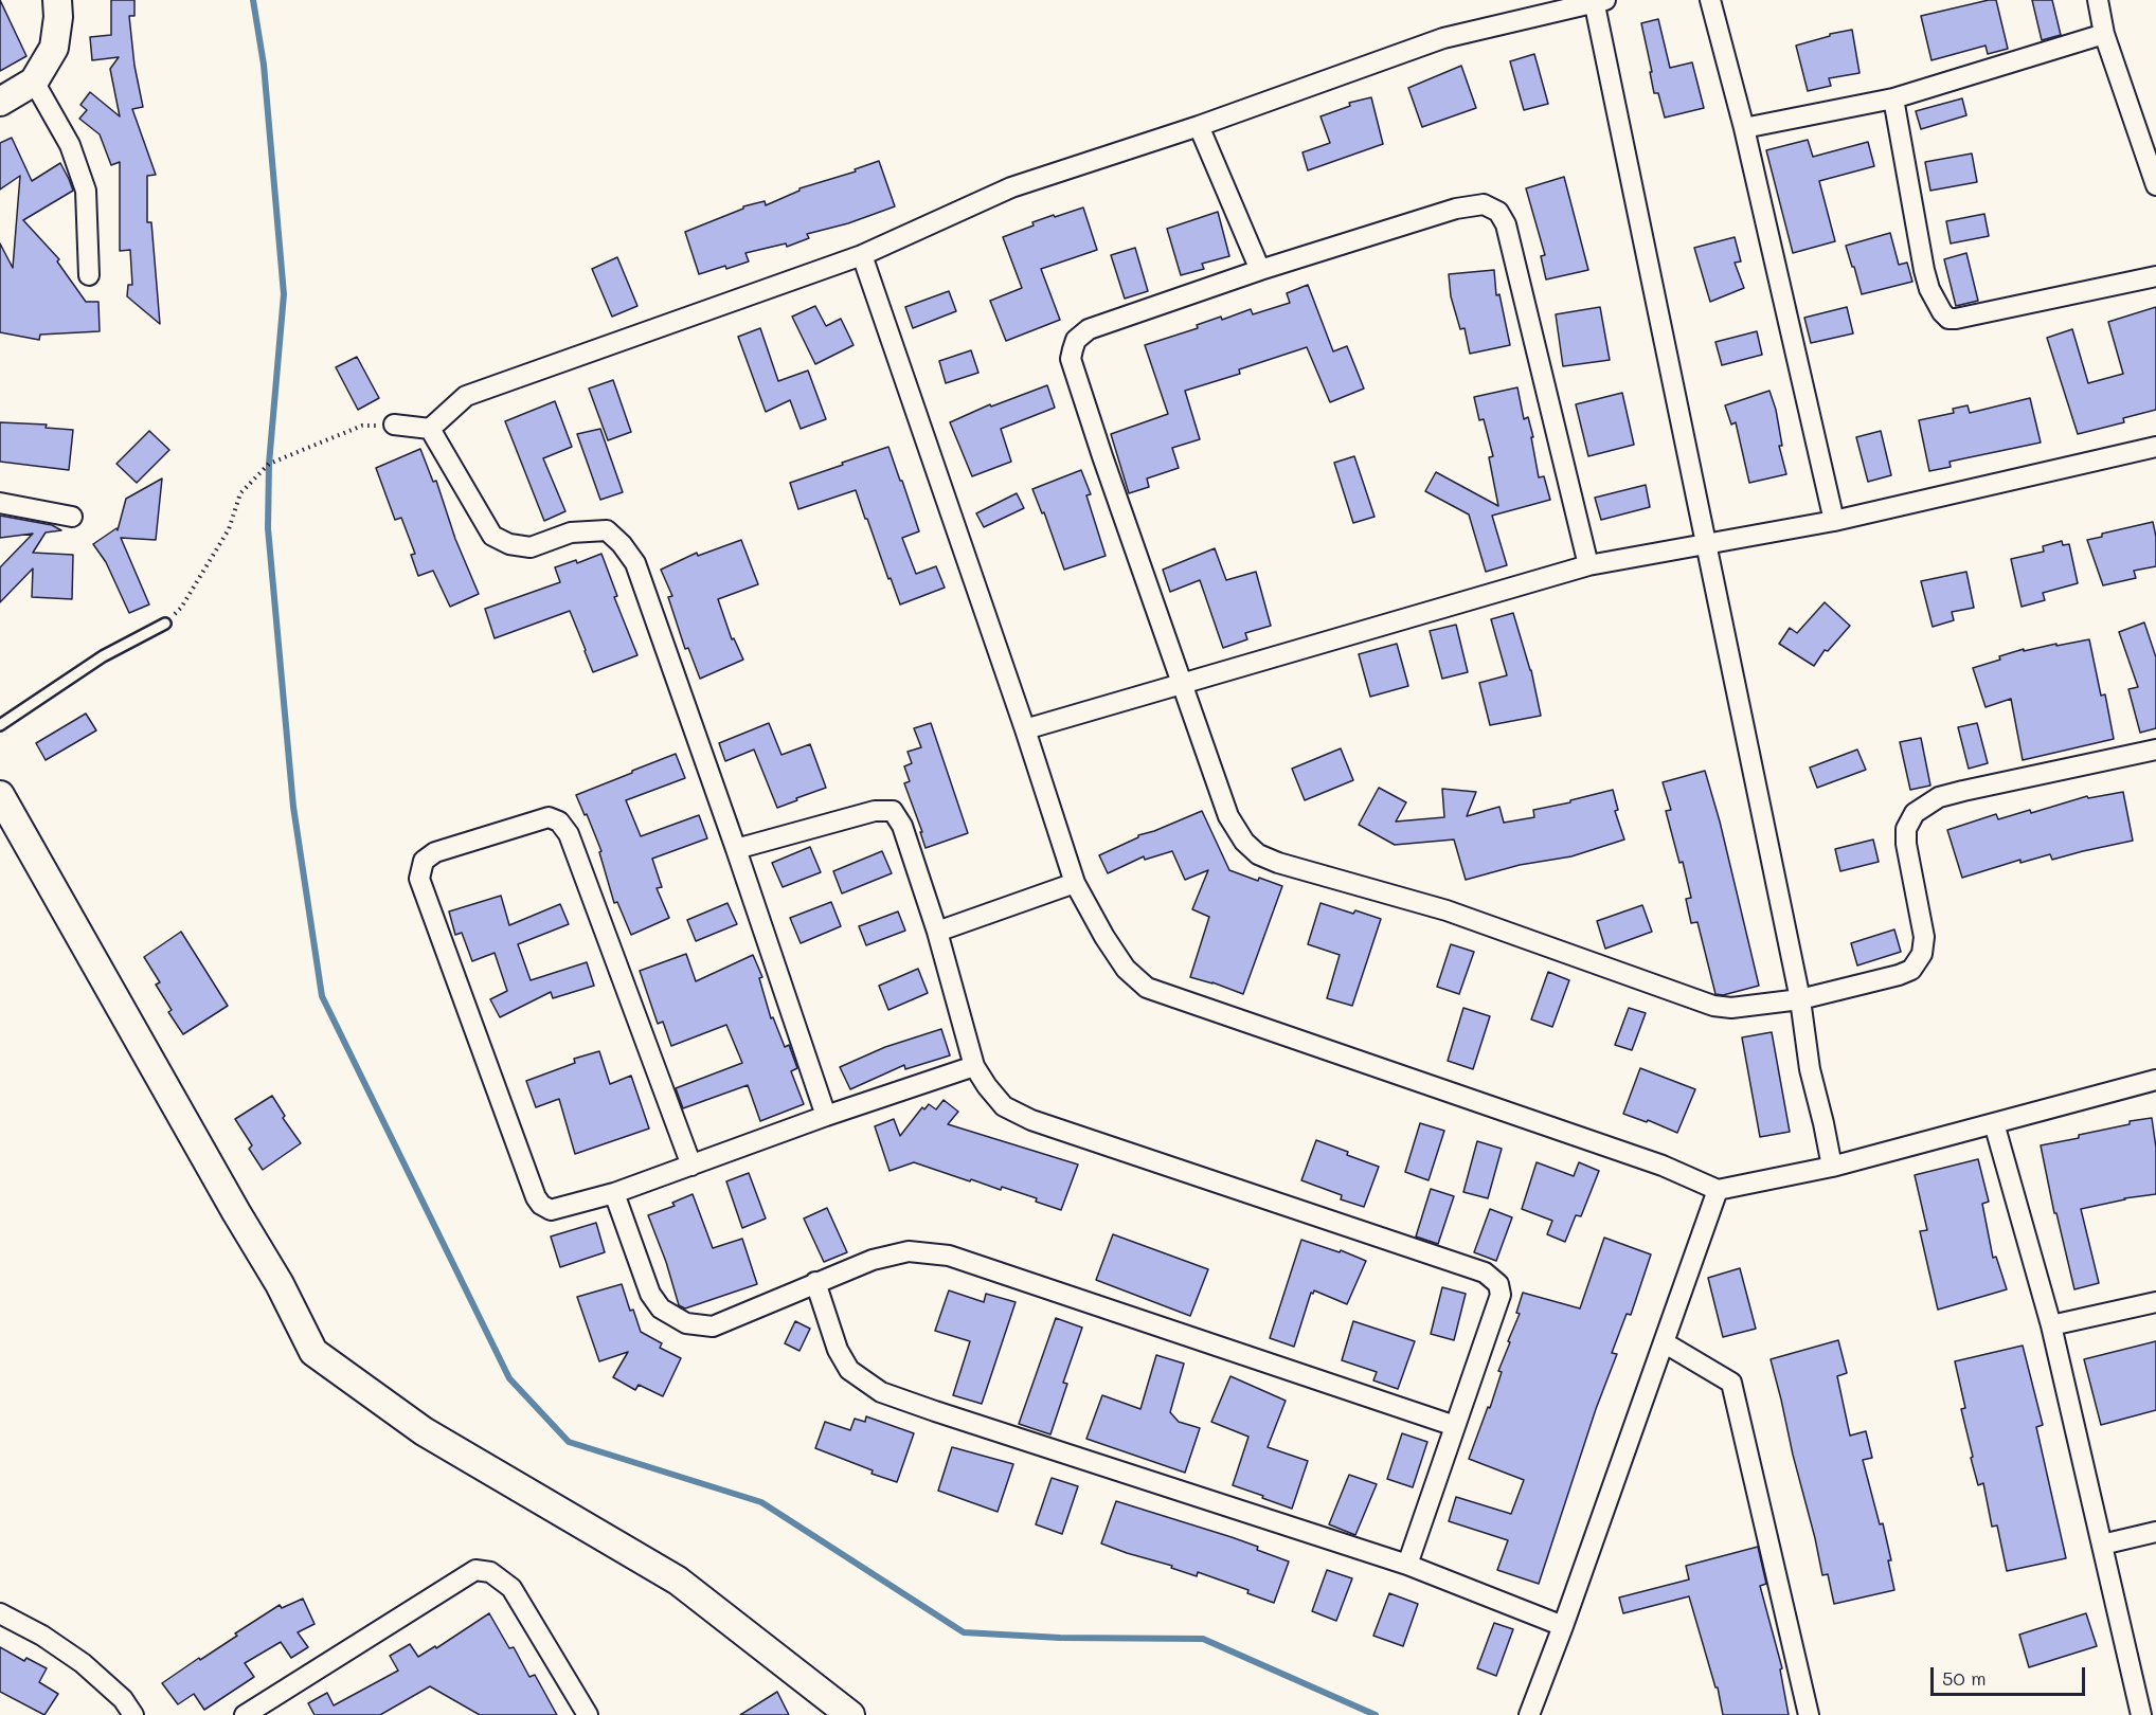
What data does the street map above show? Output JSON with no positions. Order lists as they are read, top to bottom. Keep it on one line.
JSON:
{"scale_bar":"50 m"}
